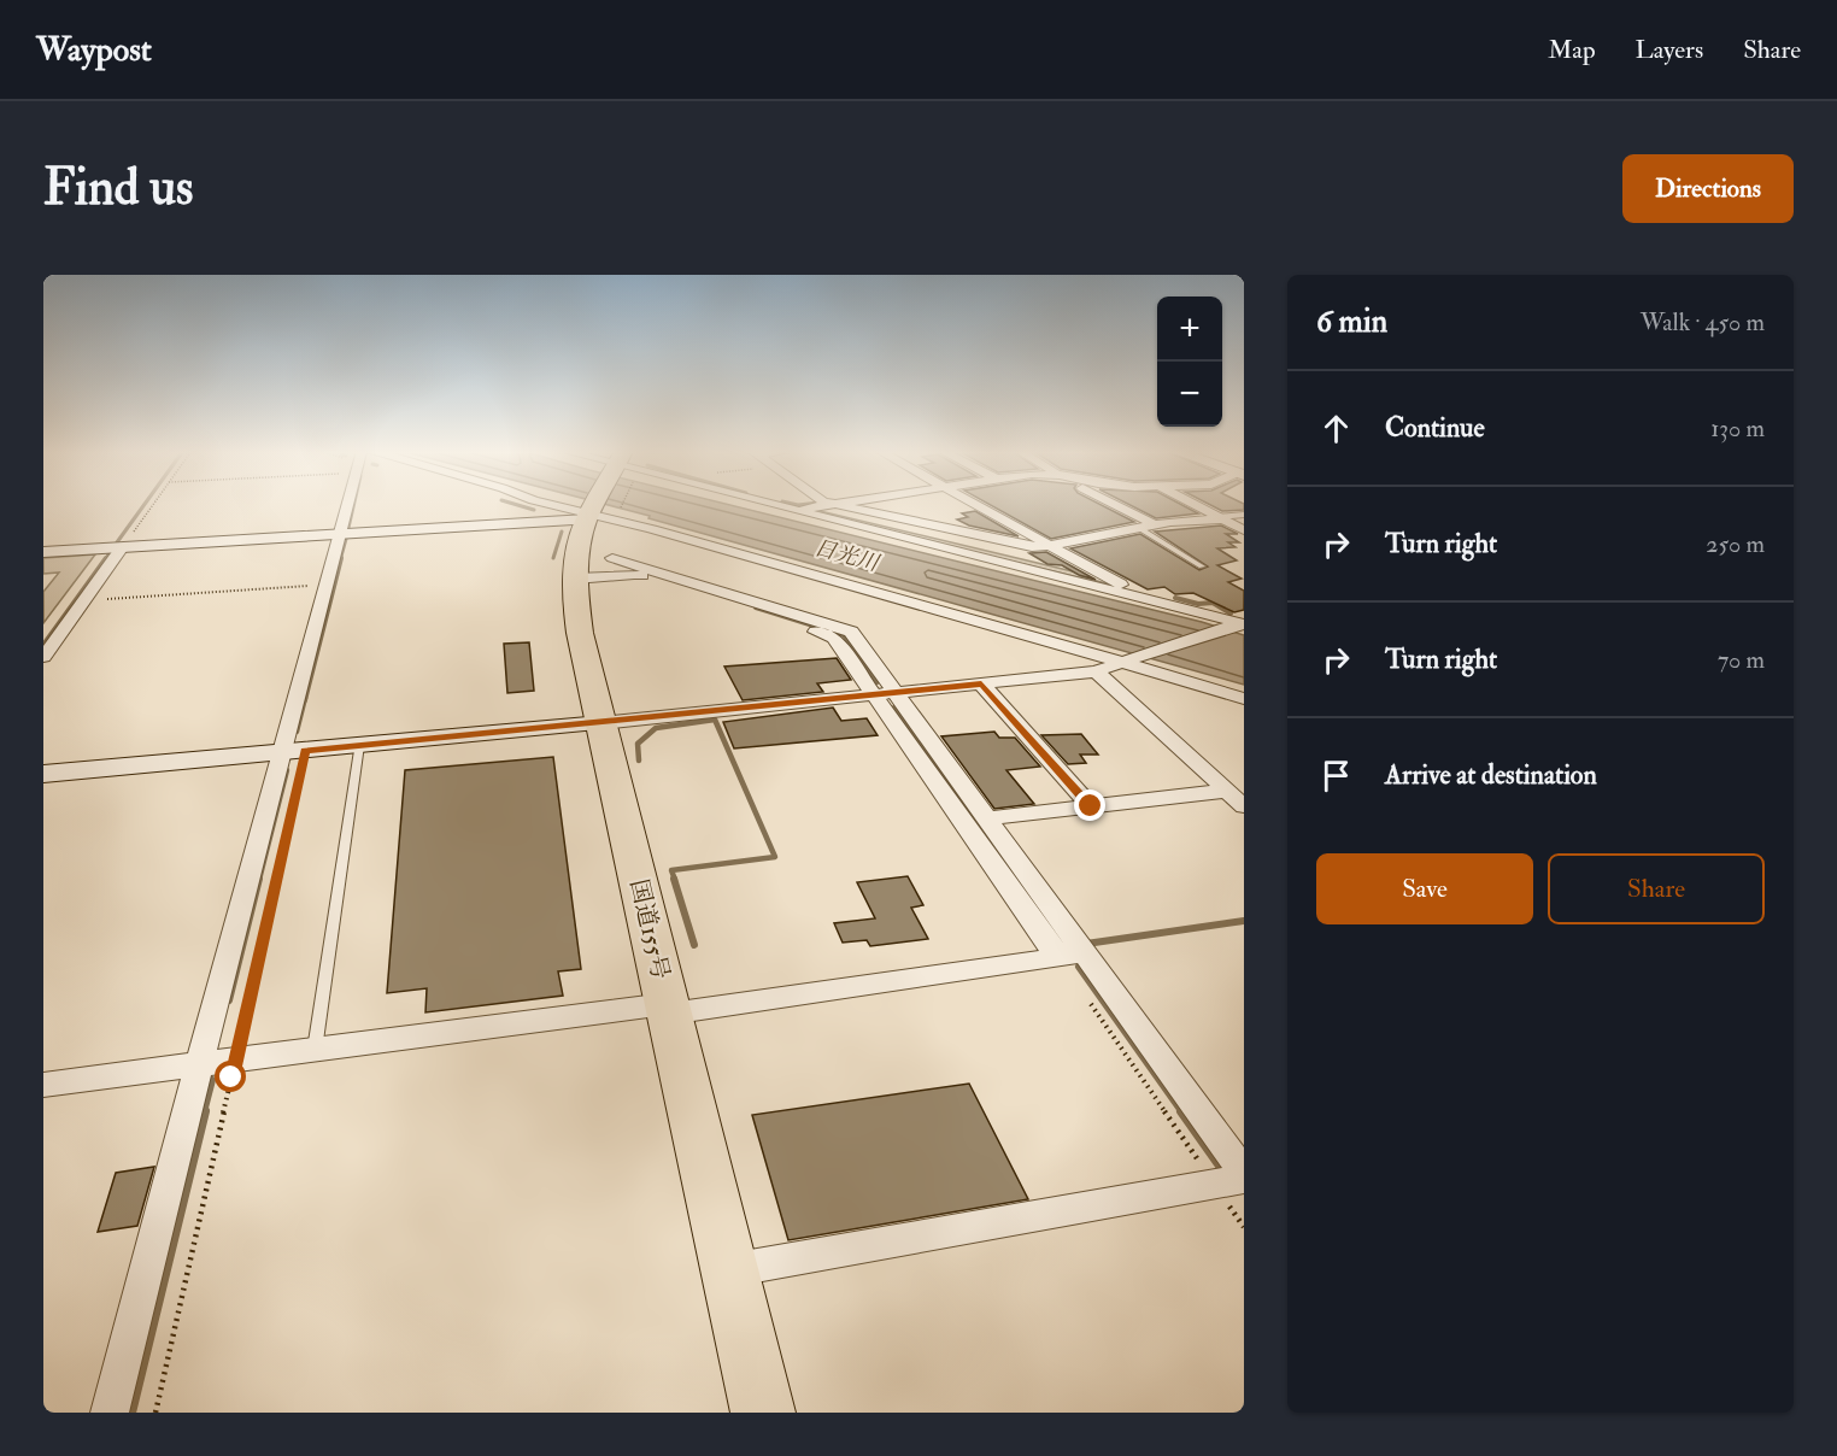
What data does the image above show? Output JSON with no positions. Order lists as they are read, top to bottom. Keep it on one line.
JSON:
{"streets":{"highway":["国道155号"]},"water":["日光川"],"page":{"header":"Waypost","nav":["Map","Layers","Share"],"buttons":["Directions",["Save","Share"]],"title":"Find us","heading":["6 min","Walk · 450 m"],"map_buttons":["+","−"],"list":[["Continue","130 m"],["Turn right","250 m"],["Turn right","70 m"],"Arrive at destination"]}}
